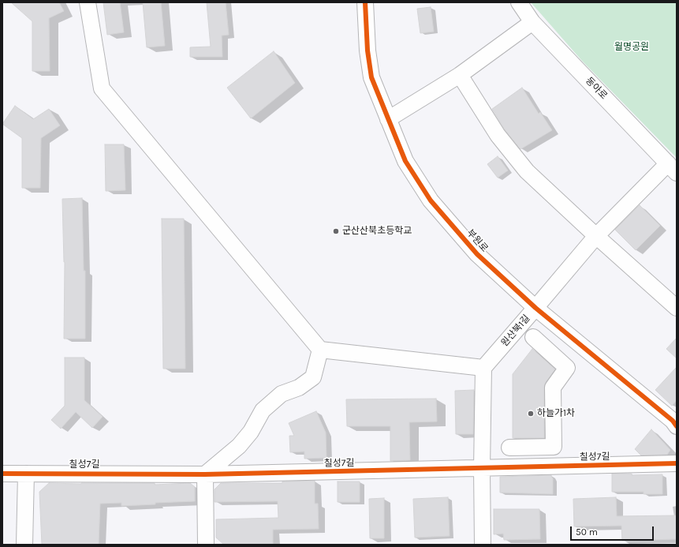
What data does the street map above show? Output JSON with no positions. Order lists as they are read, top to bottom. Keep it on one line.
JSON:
{"streets":{"street":["동아로","부원로","원산북1길","칠성7길"]},"crossings":[["동아로","원산북1길"],["부원로","원산북1길"]],"parks":["월명공원"],"places":["군산산북초등학교","하늘가1차"],"scale_bar":"50 m"}
